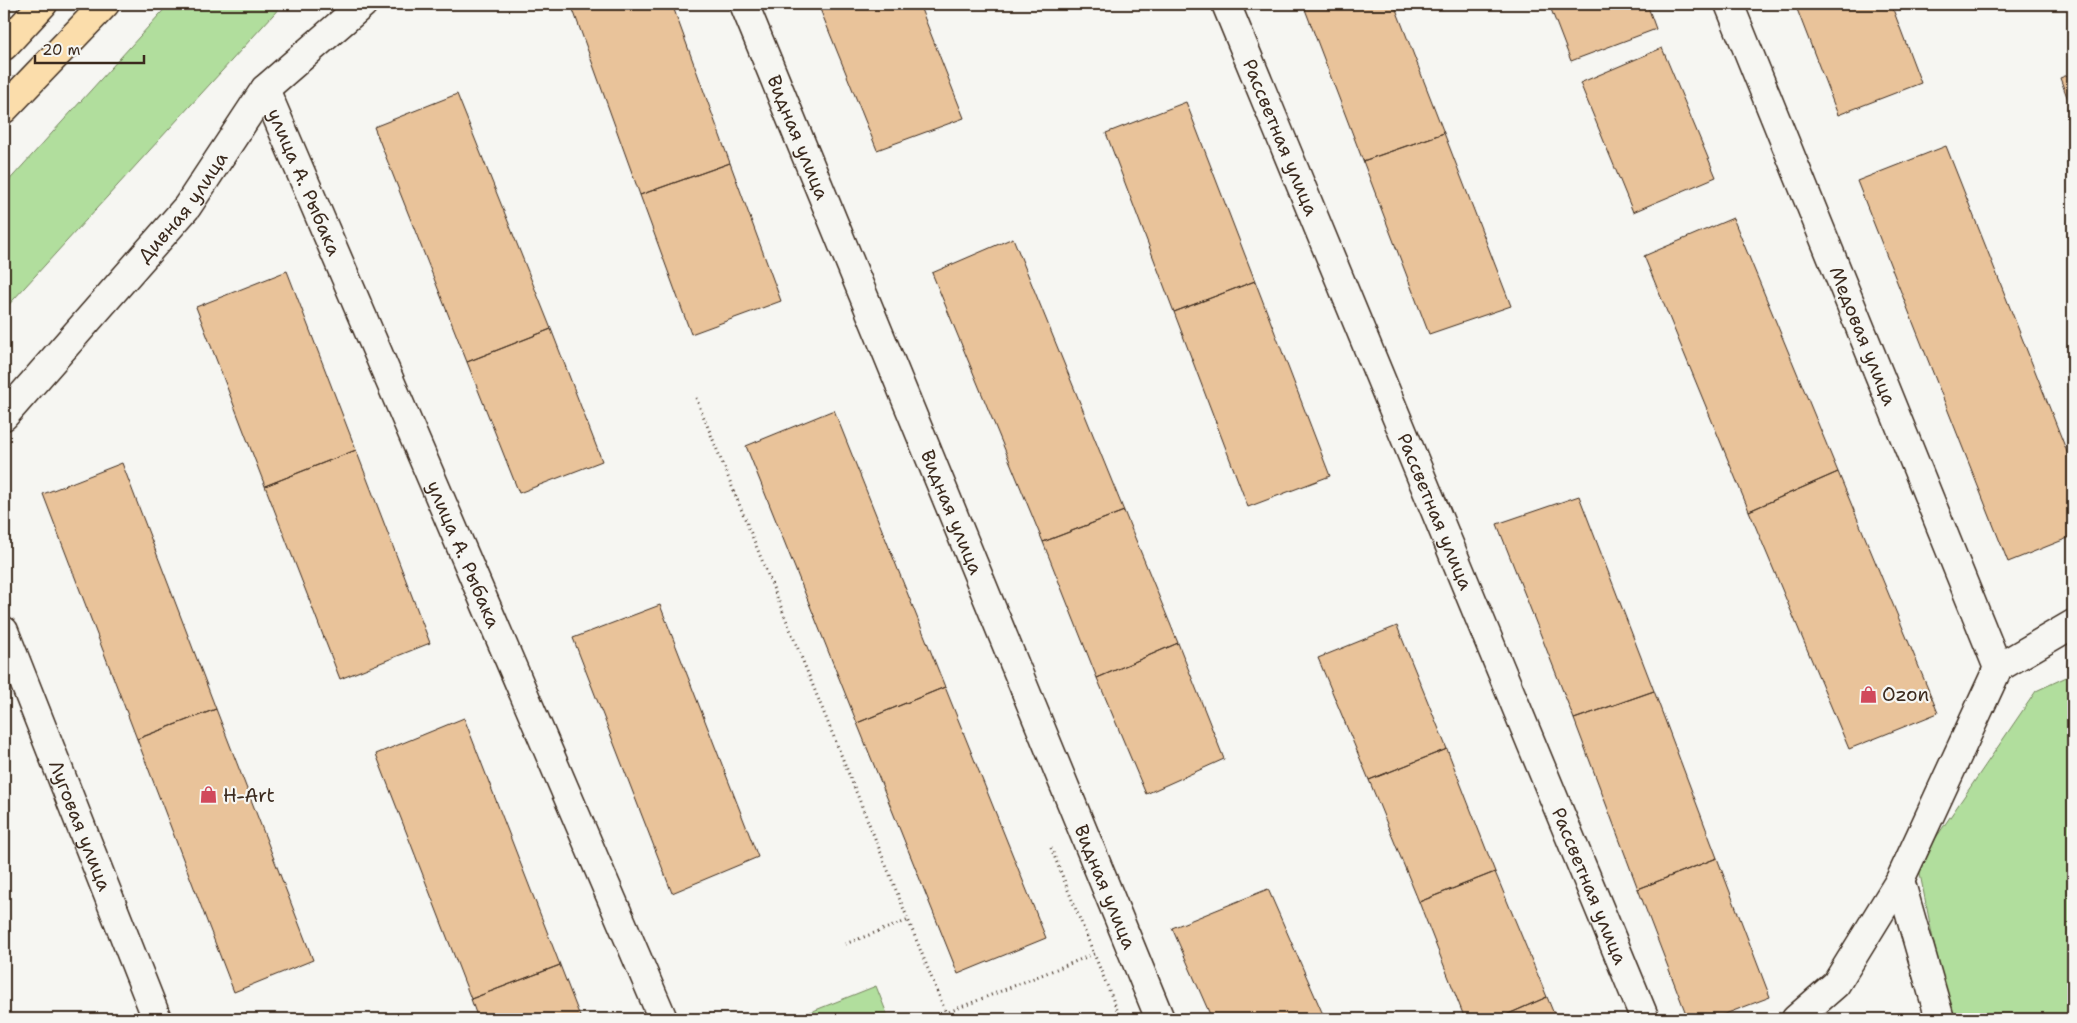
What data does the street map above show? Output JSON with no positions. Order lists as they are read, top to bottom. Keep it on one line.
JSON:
{"streets":{"street":["Видная улица","Рассветная улица","улица А. Рыбака","Дивная улица","Медовая улица","Луговая улица"]},"crossings":[["улица А. Рыбака","Дивная улица"]],"places":{"shop":["Ozon","H-Art"]},"scale_bar":"20 m"}
